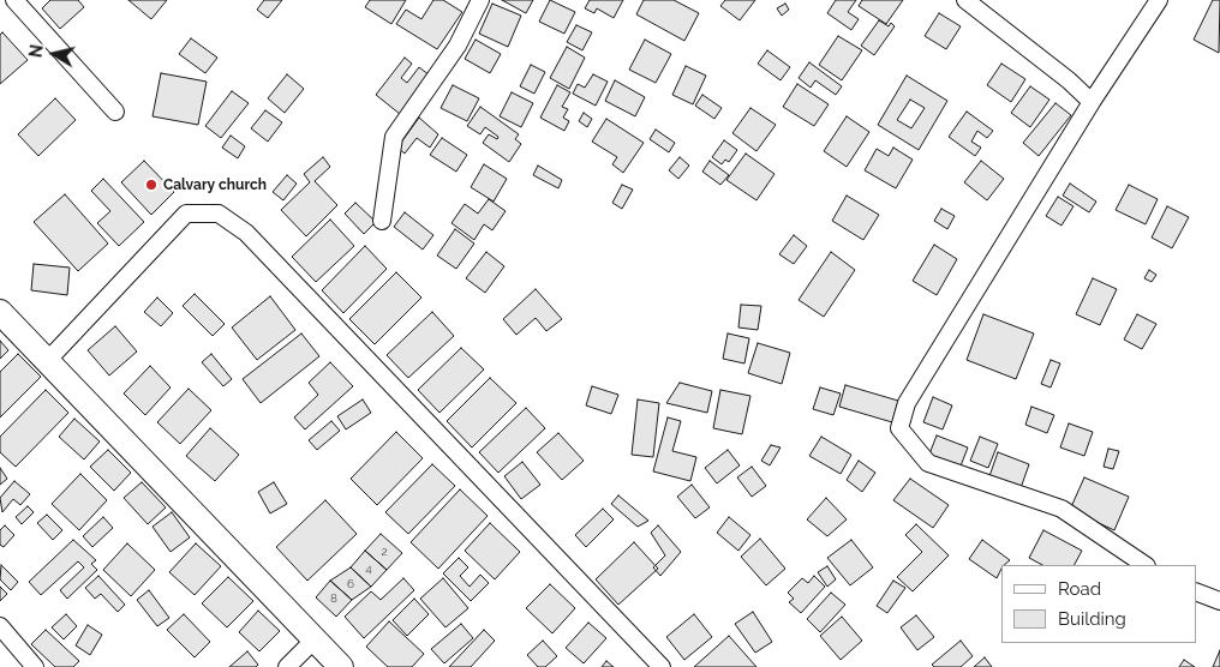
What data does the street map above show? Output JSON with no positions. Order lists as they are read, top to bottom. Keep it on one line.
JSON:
{"places":["Calvary church"],"house_numbers":["2","4","6","8"],"legend":["Road","Building"],"north":"left"}
